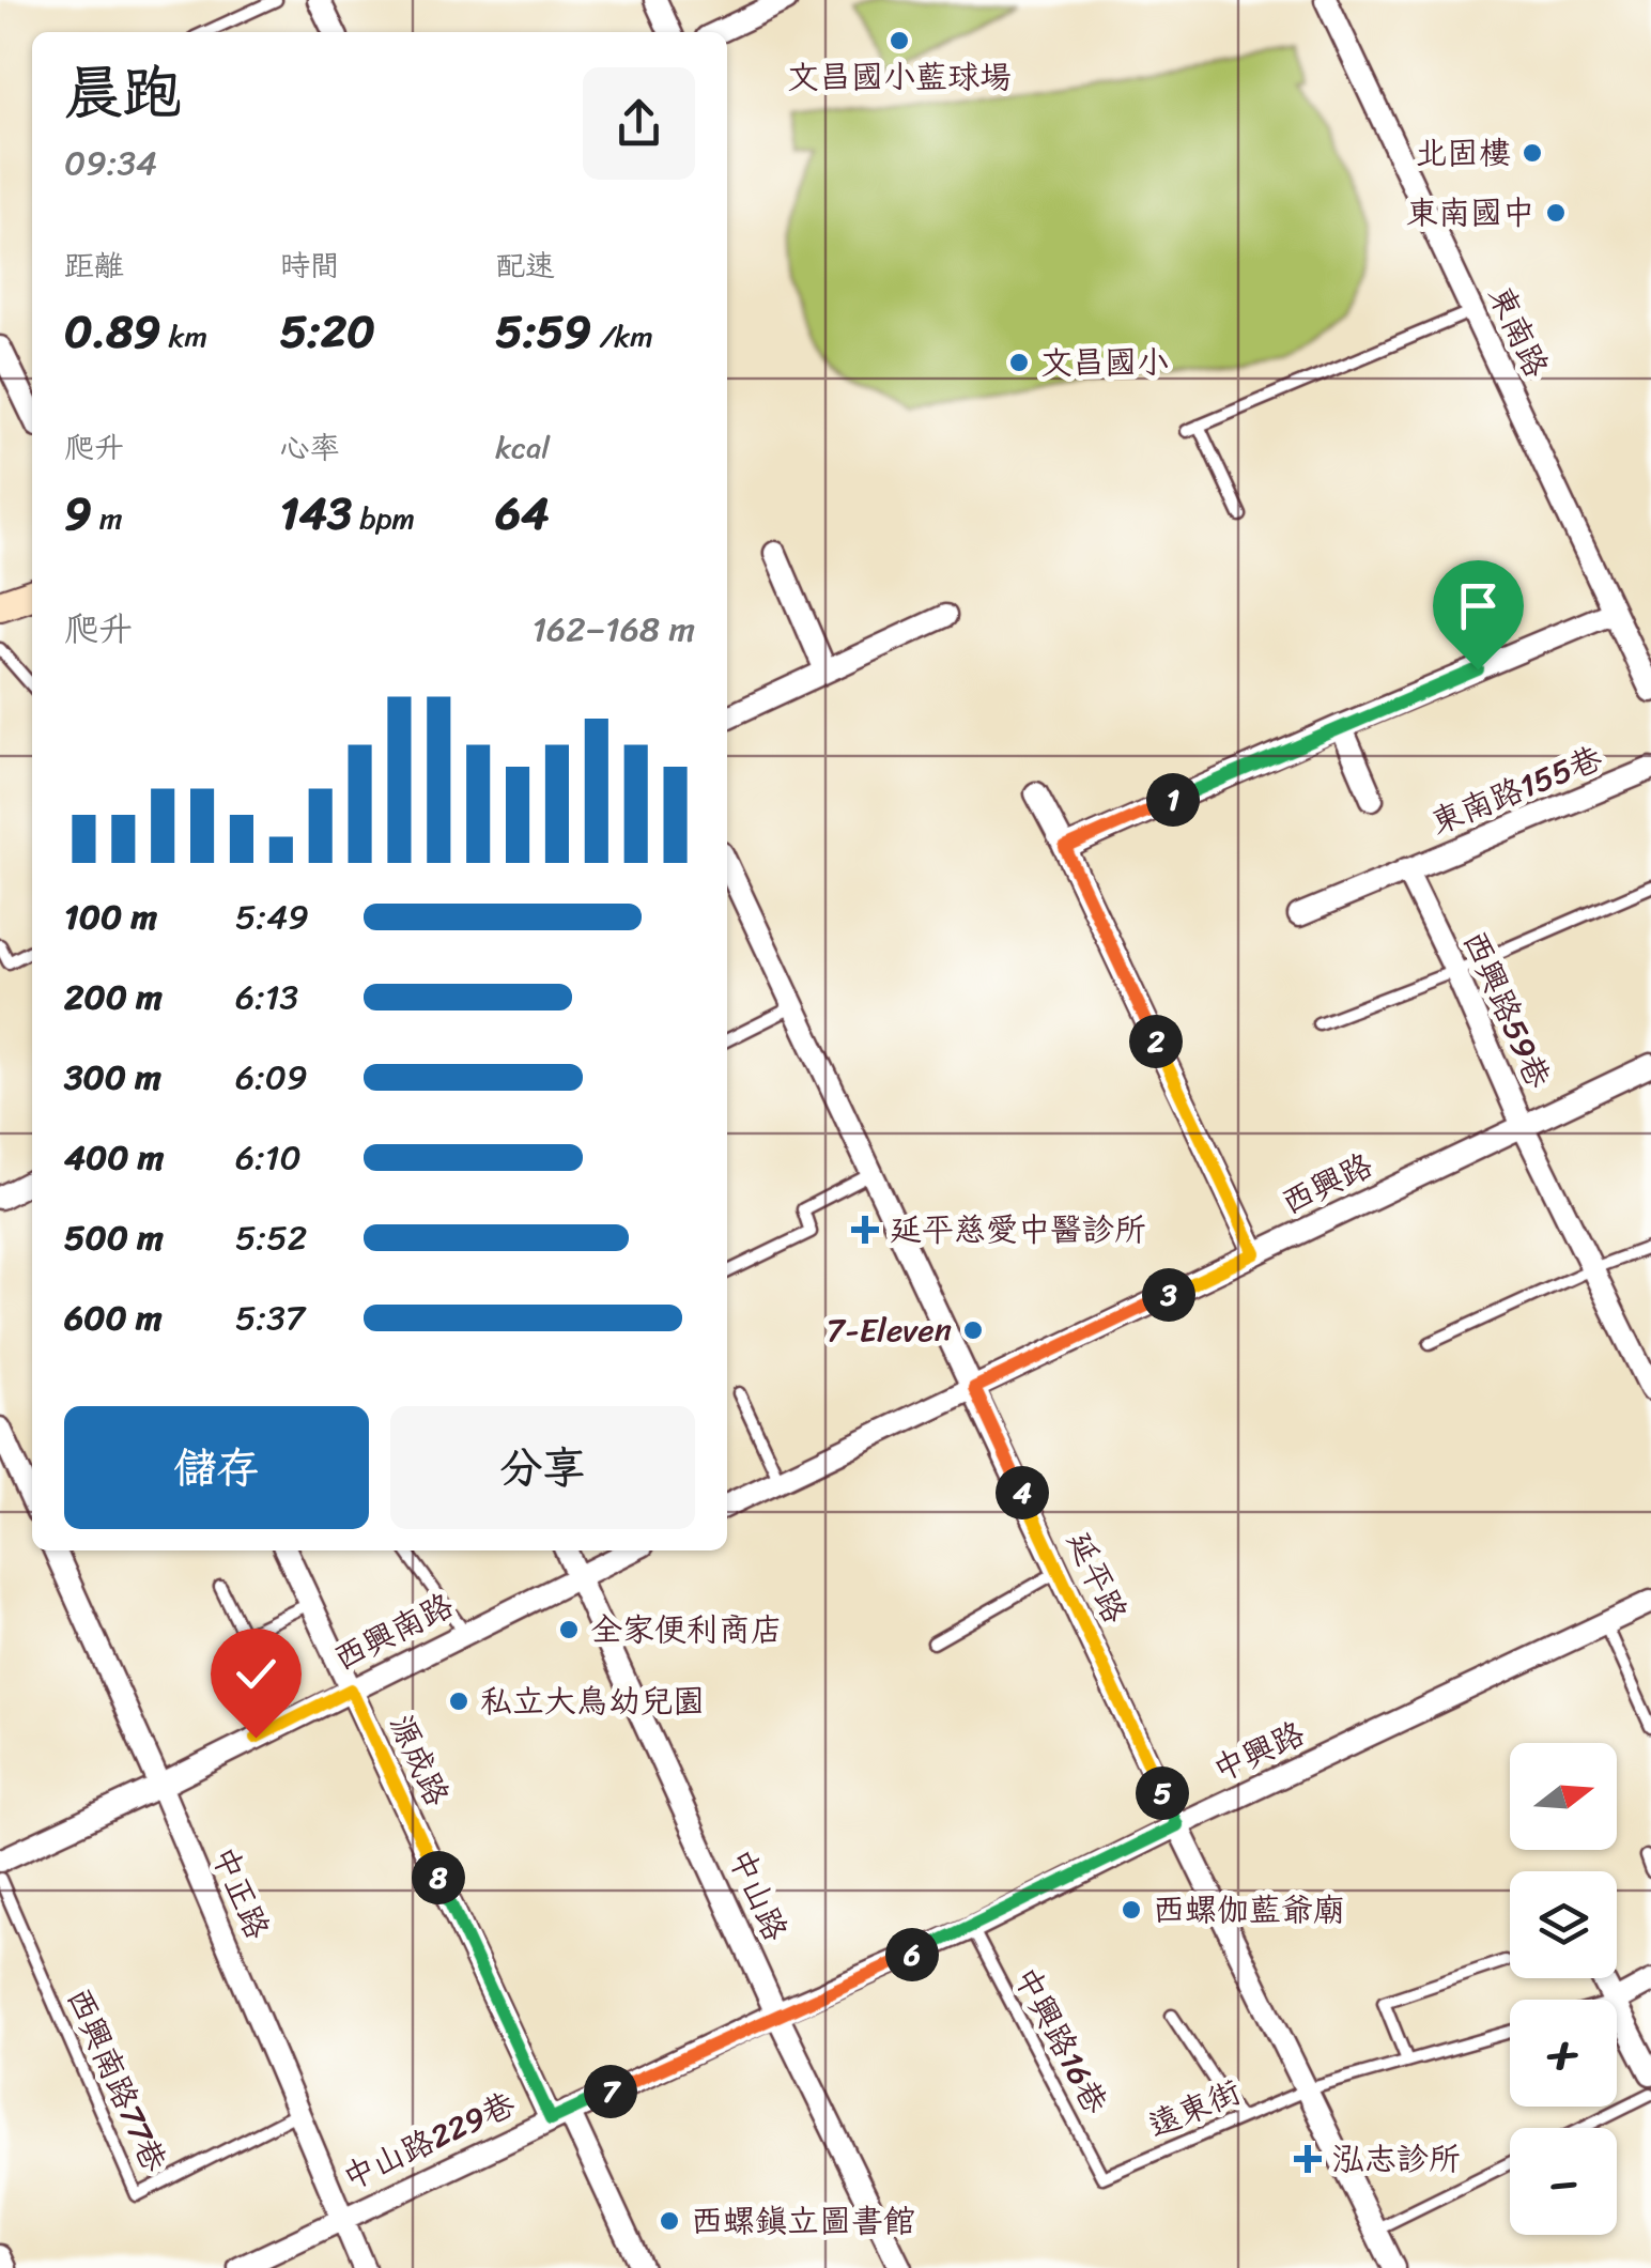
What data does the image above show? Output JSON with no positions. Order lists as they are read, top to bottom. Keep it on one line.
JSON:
{"streets":{"street":["東南路","東南路155巷","西興路59巷","西興路","延平路","西興南路","中興路","源成路","中正路","中山路","中山路229巷"],"lane":["中興路16巷","西興南路77巷","遠東街"]},"crossings":[["東南路155巷","西興路59巷"],["西興路59巷","西興路"],["西興路","延平路"],["延平路","中興路"],["延平路","遠東街"],["西興南路","源成路"],["西興南路","中正路"],["西興南路","中山路"],["中興路","中山路"],["中興路","中興路16巷"],["中興路","中山路229巷"],["源成路","中山路229巷"],["中正路","西興南路77巷"],["中正路","中山路229巷"],["中山路","中山路229巷"],["中興路16巷","遠東街"]],"places":{"other":["文昌國小藍球場","北固樓","東南國中","文昌國小","7-Eleven","全家便利商店","私立大鳥幼兒園","西螺伽藍爺廟","西螺鎮立圖書館"],"health":["延平慈愛中醫診所","泓志診所"]},"north":"right","page":{"heading":["晨跑","09:34"],"stats":[["距離","0.89 km"],["時間","5:20"],["配速","5:59 /km"],["爬升","9 m"],["心率","143 bpm"],["kcal","64"]],"chart":["爬升","162–168 m"],"pins":["1","2","3","4","5","8","6","7"],"list":[{"name":"100 m","note":"5:49"},{"name":"200 m","note":"6:13"},{"name":"300 m","note":"6:09"},{"name":"400 m","note":"6:10"},{"name":"500 m","note":"5:52"},{"name":"600 m","note":"5:37"}],"buttons":["儲存","分享"],"map_buttons":["+","−"]}}
